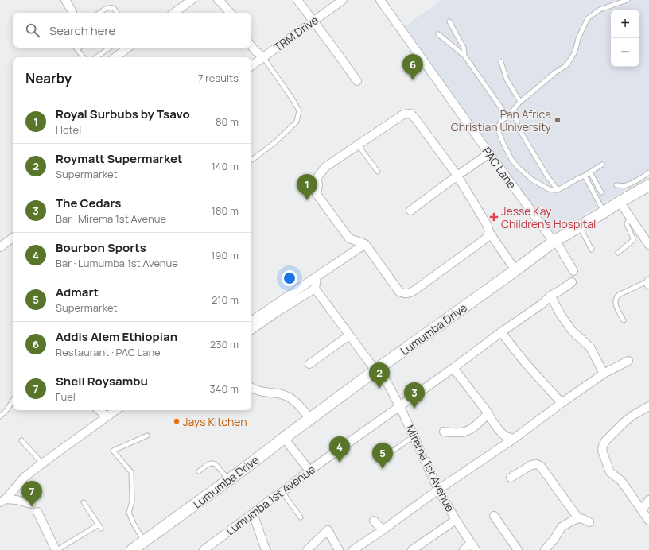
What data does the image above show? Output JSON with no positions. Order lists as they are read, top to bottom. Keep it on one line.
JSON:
{"streets":{"street":["TRM Drive","PAC Lane","Lumumba Drive","Mirema 1st Avenue","Lumumba 1st Avenue"]},"crossings":[["PAC Lane","Lumumba Drive"],["Lumumba Drive","Mirema 1st Avenue"],["Mirema 1st Avenue","Lumumba 1st Avenue"]],"places":{"other":["Pan Africa Christian University","Jays Kitchen"],"health":["Jesse Kay Children's Hospital"]},"page":{"map_buttons":["+","−"],"search":"Search here","pins":["6","1","2","3","4","5","7"],"heading":["Nearby","7 results"],"list":[{"mark":"1","name":"Royal Surbubs by Tsavo","note":"Hotel","value":"80 m"},{"mark":"2","name":"Roymatt Supermarket","note":"Supermarket","value":"140 m"},{"mark":"3","name":"The Cedars","note":"Bar · Mirema 1st Avenue","value":"180 m"},{"mark":"4","name":"Bourbon Sports","note":"Bar · Lumumba 1st Avenue","value":"190 m"},{"mark":"5","name":"Admart","note":"Supermarket","value":"210 m"},{"mark":"6","name":"Addis Alem Ethiopian","note":"Restaurant · PAC Lane","value":"230 m"},{"mark":"7","name":"Shell Roysambu","note":"Fuel","value":"340 m"}]}}
